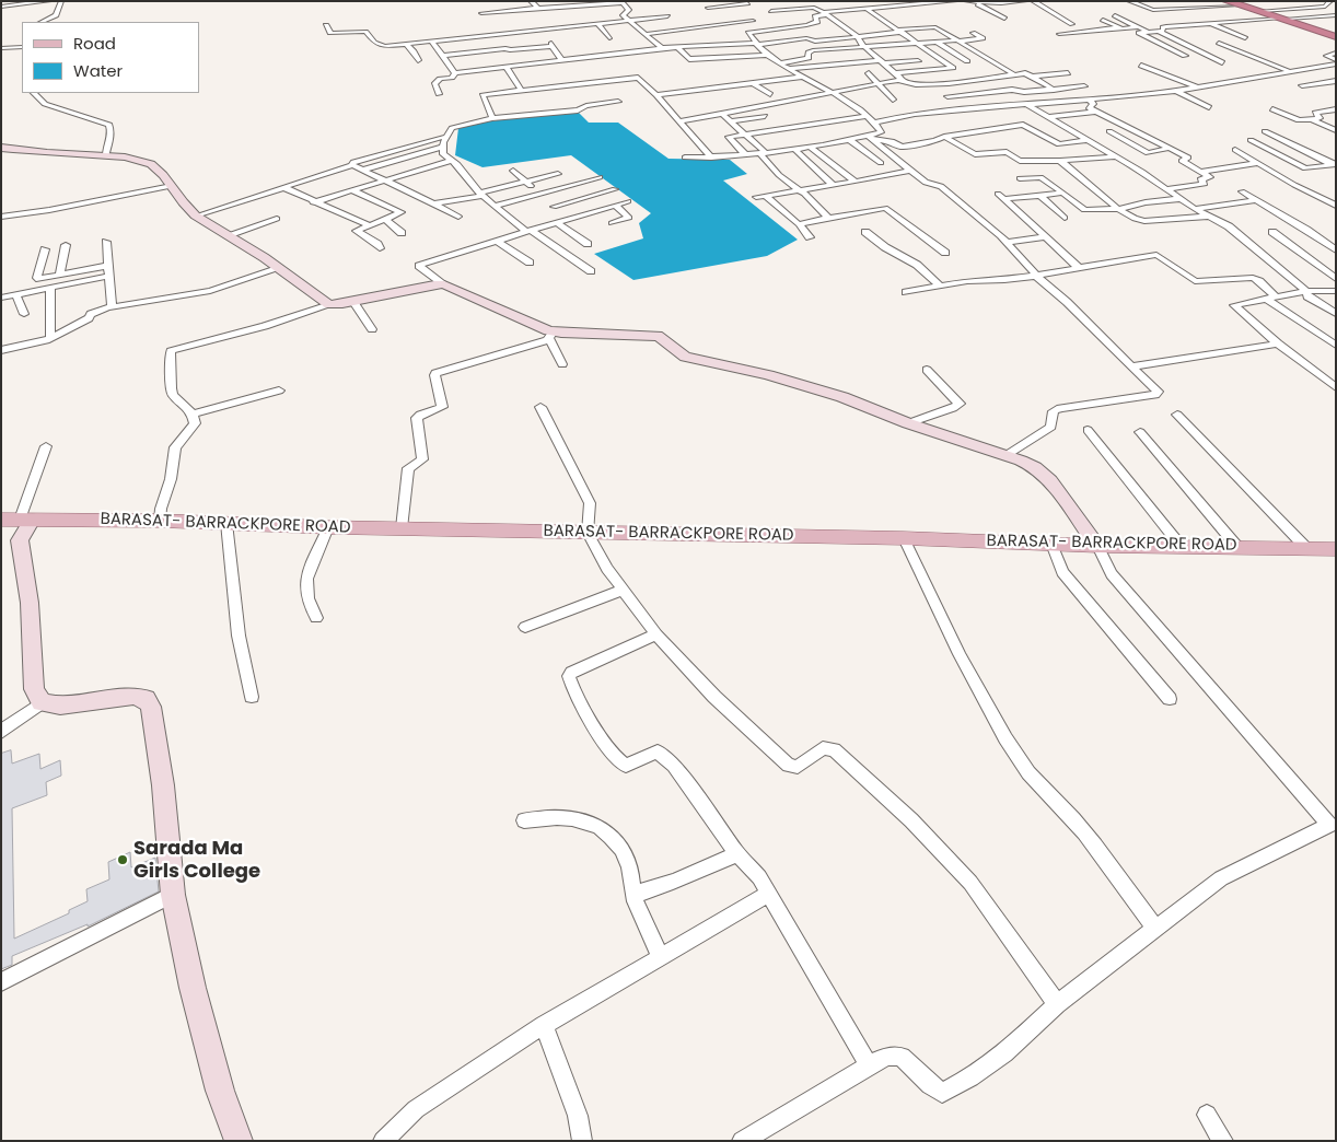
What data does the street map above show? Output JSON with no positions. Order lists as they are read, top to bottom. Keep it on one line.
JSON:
{"streets":{"main road":["BARASAT- BARRACKPORE ROAD"]},"places":["Sarada Ma Girls College"],"legend":["Road","Water"]}
